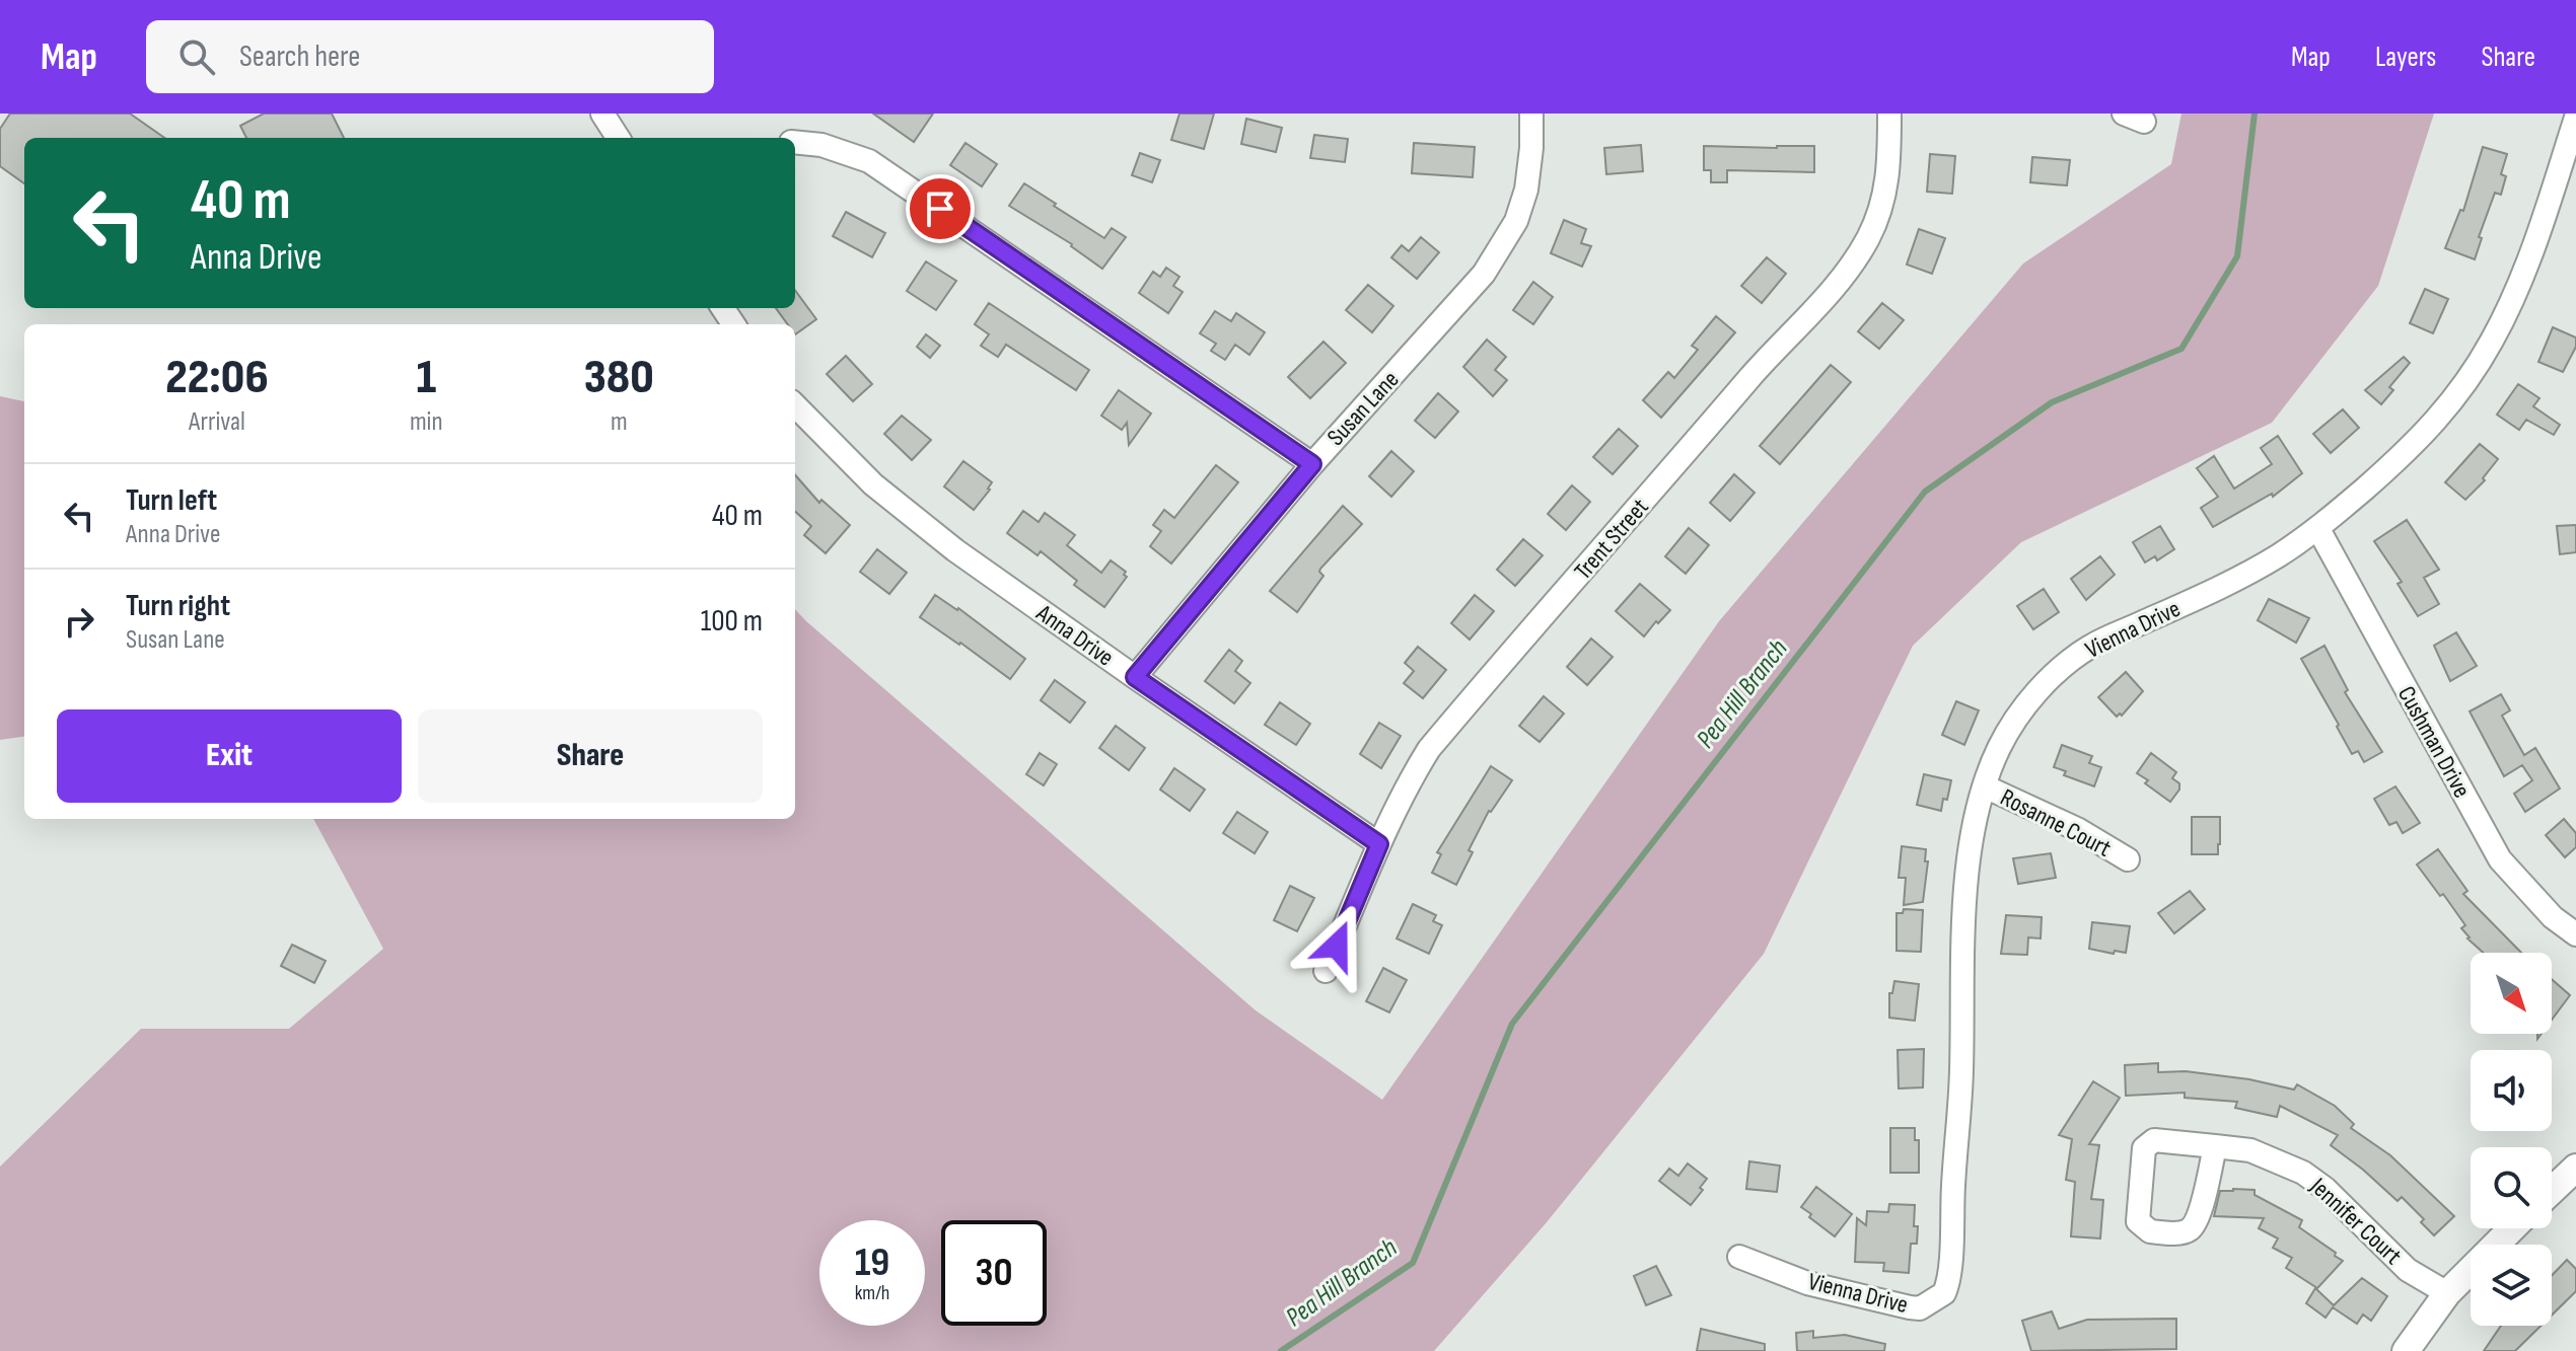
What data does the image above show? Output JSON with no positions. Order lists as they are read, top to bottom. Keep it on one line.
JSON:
{"streets":{"street":["Susan Lane","Trent Street","Vienna Drive","Anna Drive","Cushman Drive","Rosanne Court","Jennifer Court"]},"crossings":[["Susan Lane","Anna Drive"],["Trent Street","Anna Drive"],["Vienna Drive","Cushman Drive"],["Vienna Drive","Rosanne Court"]],"water":["Pea Hill Branch"],"north":"bottom right","page":{"header":"Map","search":"Search here","nav":["Map","Layers","Share"],"turn":["40 m","Anna Drive"],"eta":["22:06","Arrival","1","min","380","m"],"list":[{"name":"Turn left","note":"Anna Drive","value":"40 m"},{"name":"Turn right","note":"Susan Lane","value":"100 m"}],"buttons":["Exit","Share"],"speed":"19 km/h","limit":"30"}}
